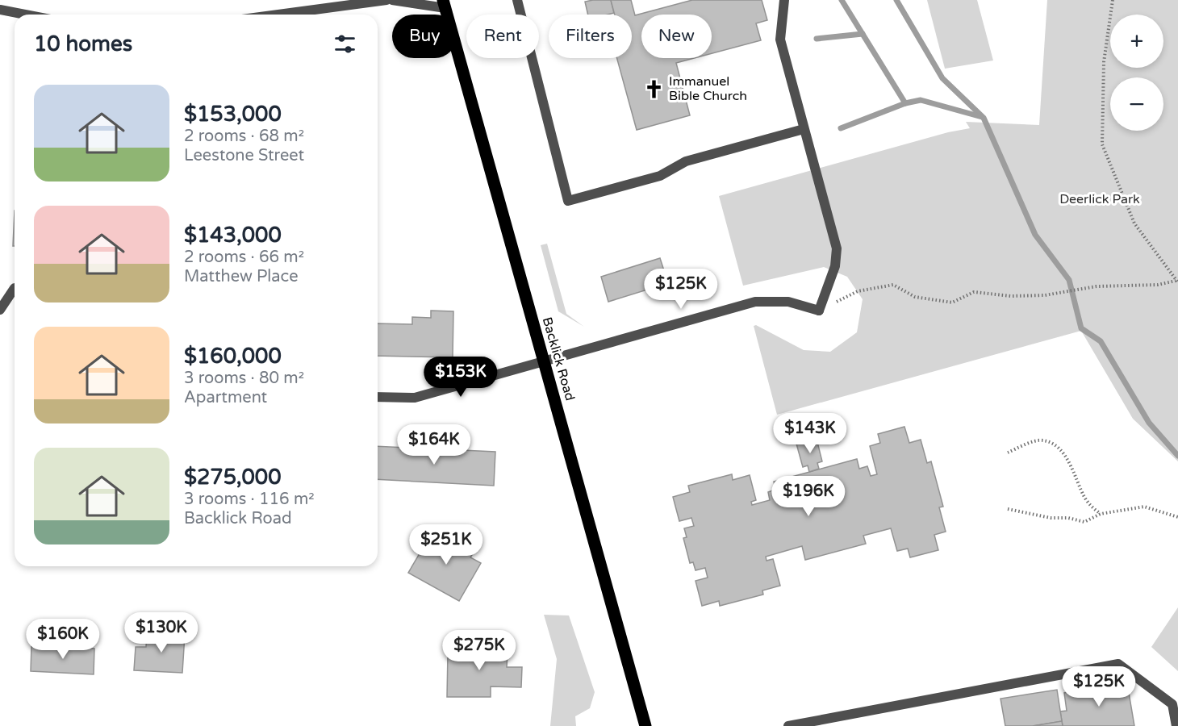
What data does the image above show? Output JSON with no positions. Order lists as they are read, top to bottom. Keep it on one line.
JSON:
{"streets":{"main road":["Backlick Road"]},"parks":["Deerlick Park"],"places":{"church":["Immanuel Bible Church"]},"page":{"map_buttons":["+","−"],"chip":["Buy","Rent","Filters","New"],"heading":"10 homes","list":[{"name":"$153,000","note":"2 rooms · 68 m² · Leestone Street"},{"name":"$143,000","note":"2 rooms · 66 m² · Matthew Place"},{"name":"$160,000","note":"3 rooms · 80 m² · Apartment"},{"name":"$275,000","note":"3 rooms · 116 m² · Backlick Road"}],"price":["$125K","$153K","$143K","$164K","$196K","$251K","$130K","$160K","$275K","$125K"]}}
